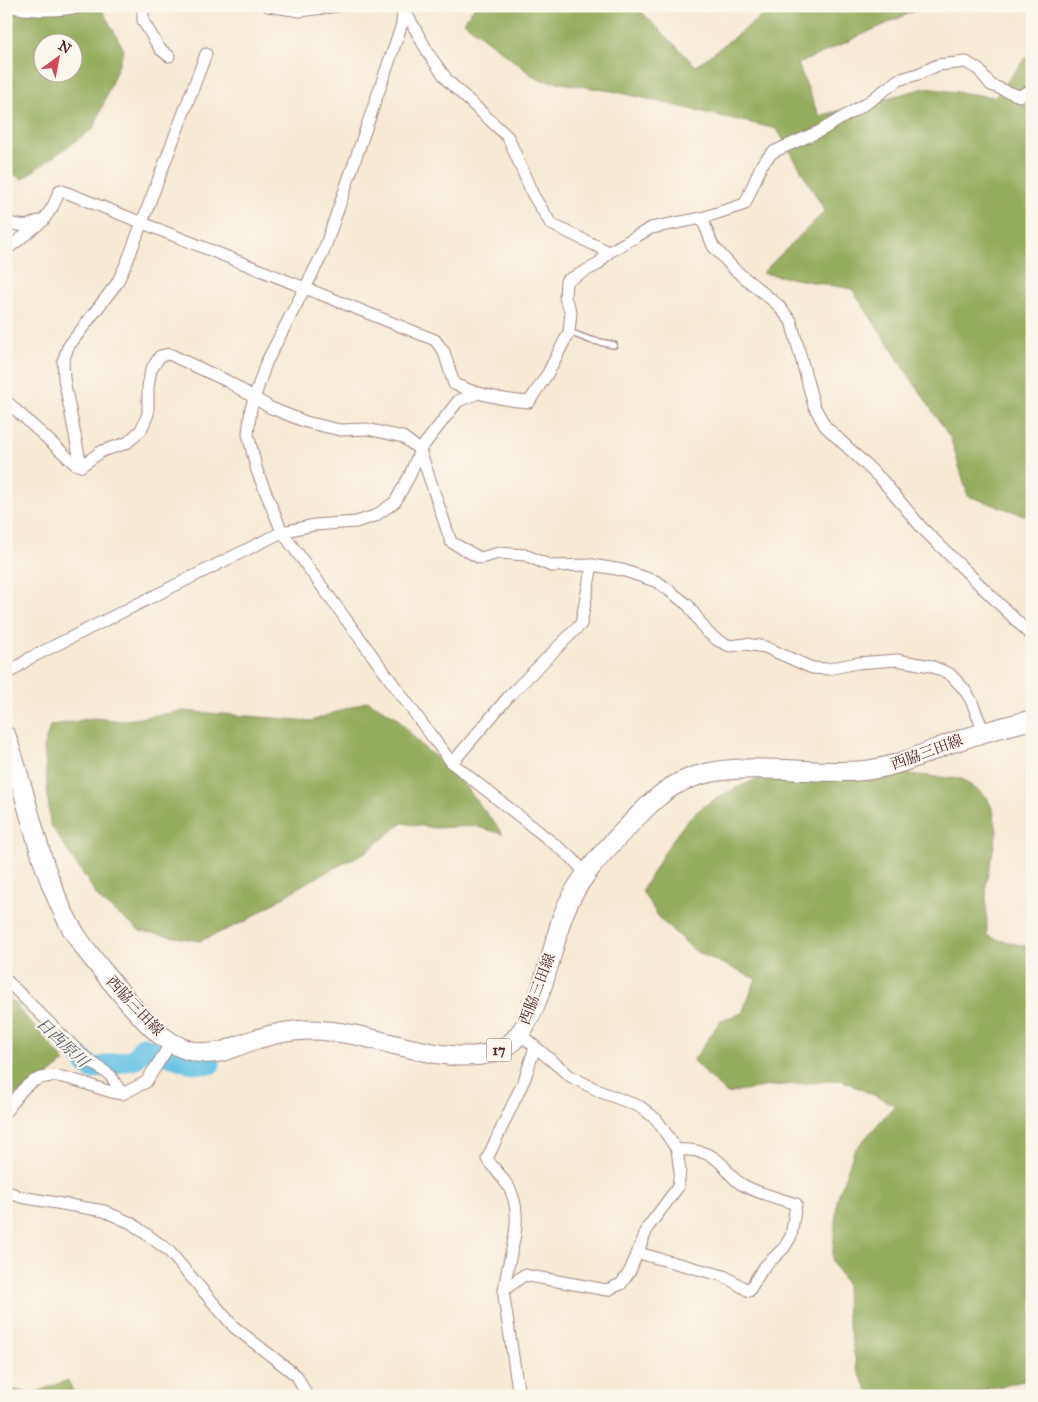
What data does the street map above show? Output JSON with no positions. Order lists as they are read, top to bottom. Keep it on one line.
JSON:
{"streets":{"main road":["西脇三田線","17"]},"water":["日西原川"],"north":"top right"}
